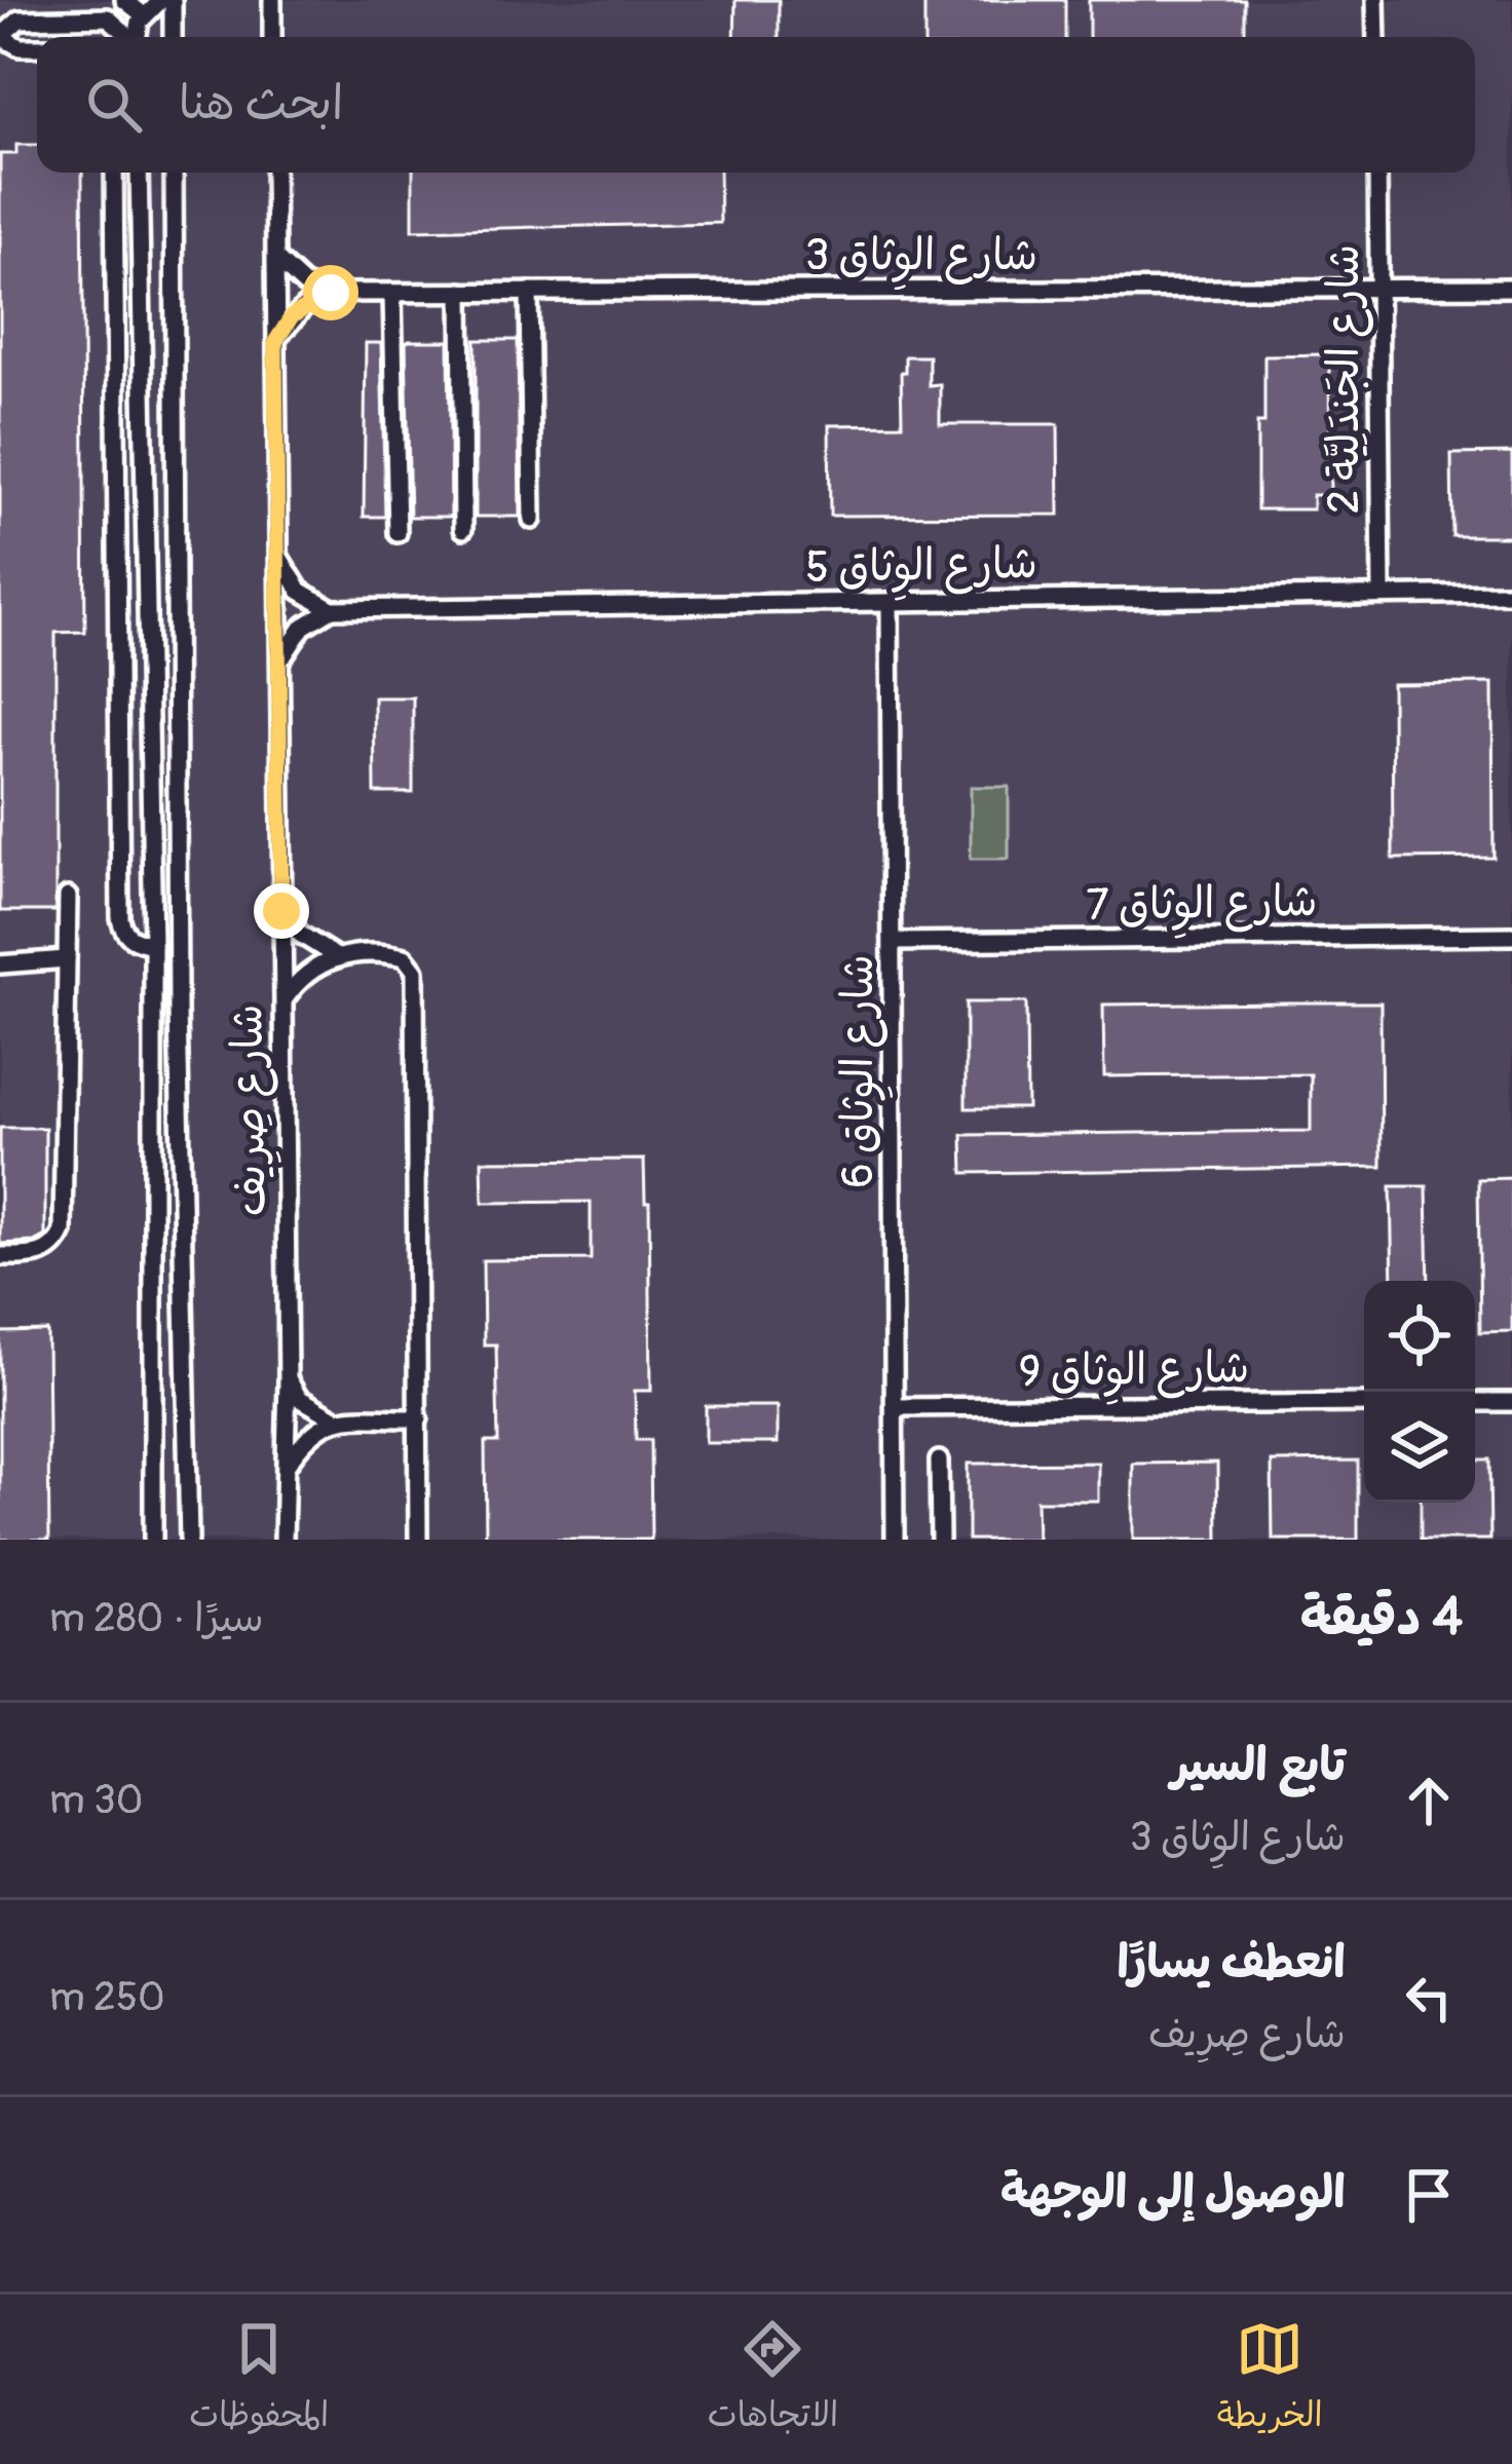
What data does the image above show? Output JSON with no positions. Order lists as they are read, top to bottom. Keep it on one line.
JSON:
{"streets":{"street":["شارع الوِثاق 3","شارع الجَندَلِيَّة 2","شارع الوِثاق 5","شارع الوِثاق 7","شارع الوِثاق 6","شارع صِرِيف","شارع الوِثاق 9"]},"crossings":[["شارع الوِثاق 3","شارع الجَندَلِيَّة 2"],["شارع الجَندَلِيَّة 2","شارع الوِثاق 5"],["شارع الوِثاق 5","شارع الوِثاق 6"],["شارع الوِثاق 7","شارع الوِثاق 6"],["شارع الوِثاق 6","شارع الوِثاق 9"]],"page":{"search":"ابحث هنا","heading":["4 دقيقة","سيرًا · 280 m"],"list":[["تابع السير","شارع الوِثاق 3","30 m"],["انعطف يسارًا","شارع صِرِيف","250 m"],"الوصول إلى الوجهة"],"nav":["الخريطة","الاتجاهات","المحفوظات"]}}
